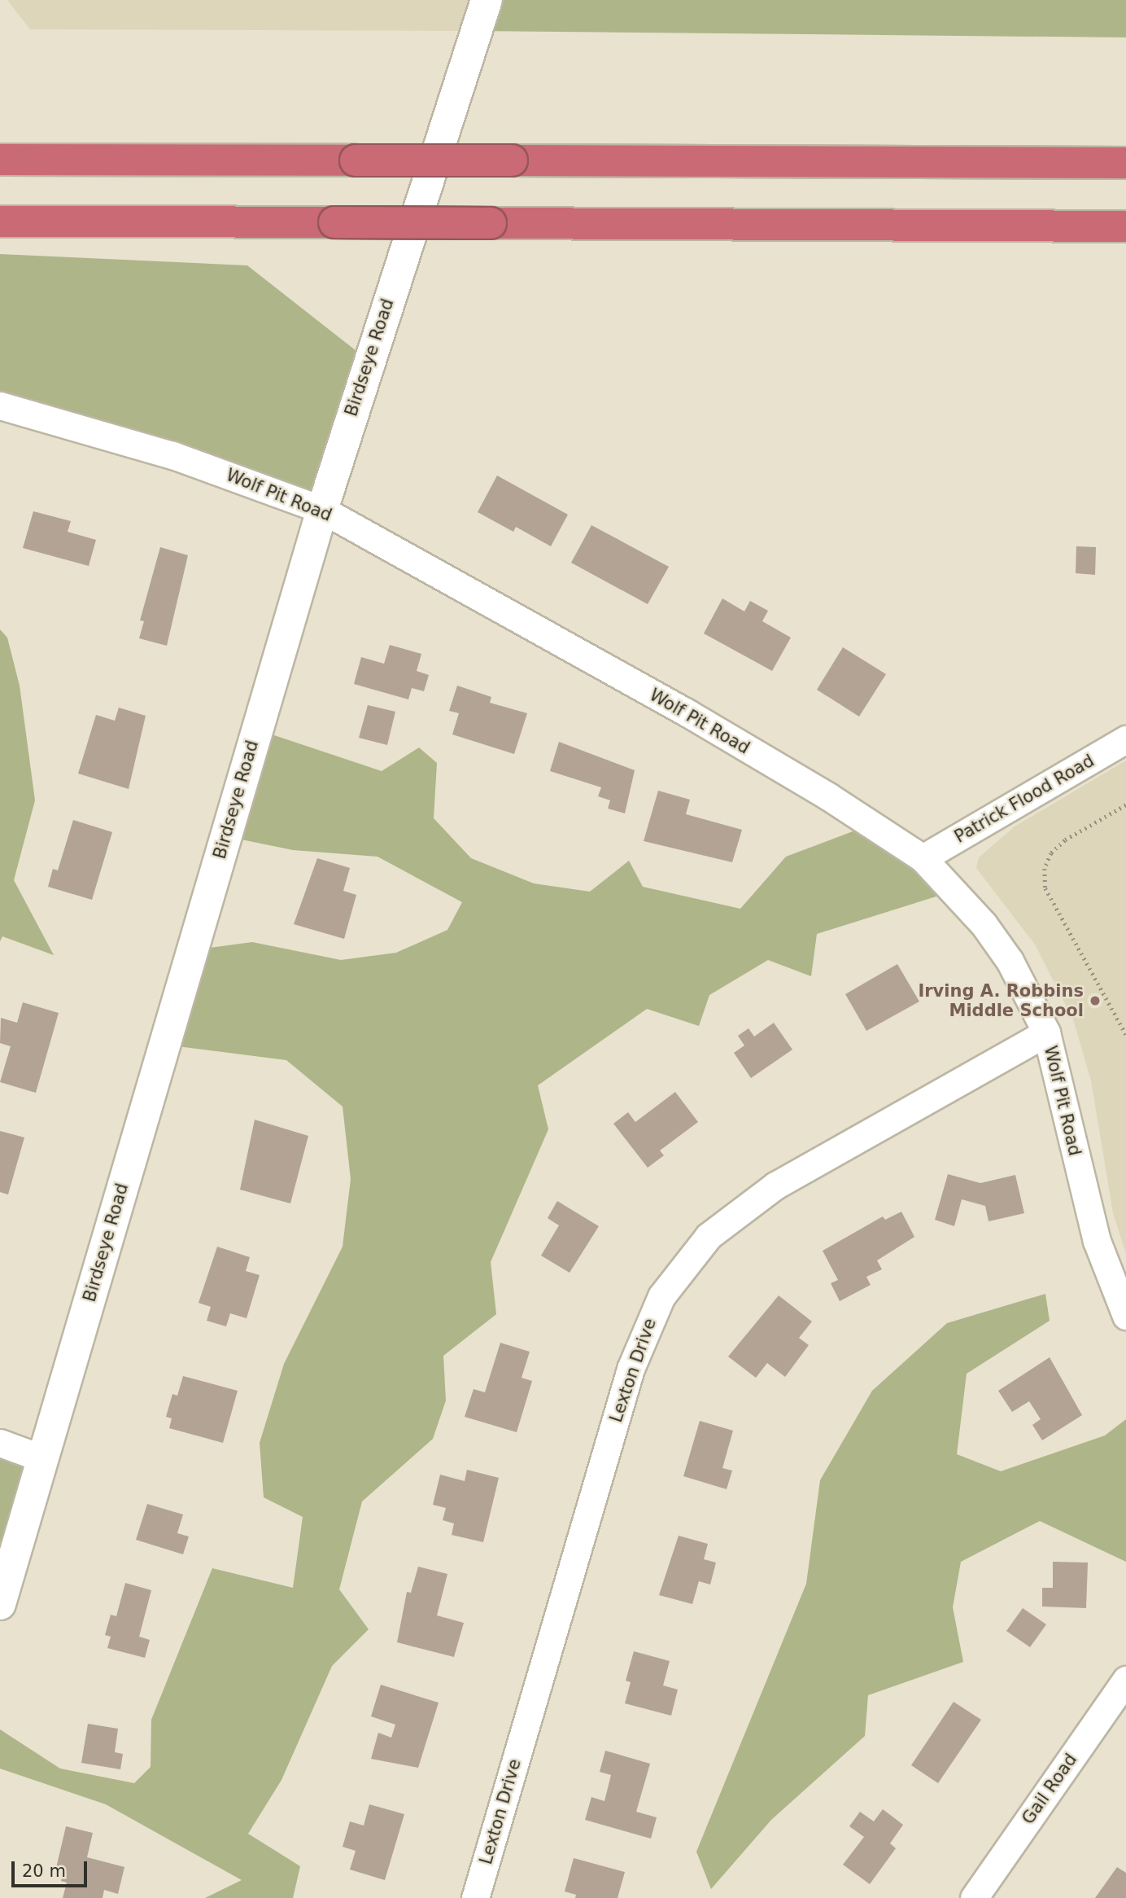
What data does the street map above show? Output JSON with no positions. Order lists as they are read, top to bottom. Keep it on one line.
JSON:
{"streets":{"main road":["Birdseye Road"],"street":["Wolf Pit Road","Patrick Flood Road","Lexton Drive","Gail Road"]},"crossings":[["Birdseye Road","Wolf Pit Road"],["Wolf Pit Road","Patrick Flood Road"],["Wolf Pit Road","Lexton Drive"]],"places":["Irving A. Robbins Middle School"],"scale_bar":"20 m"}
